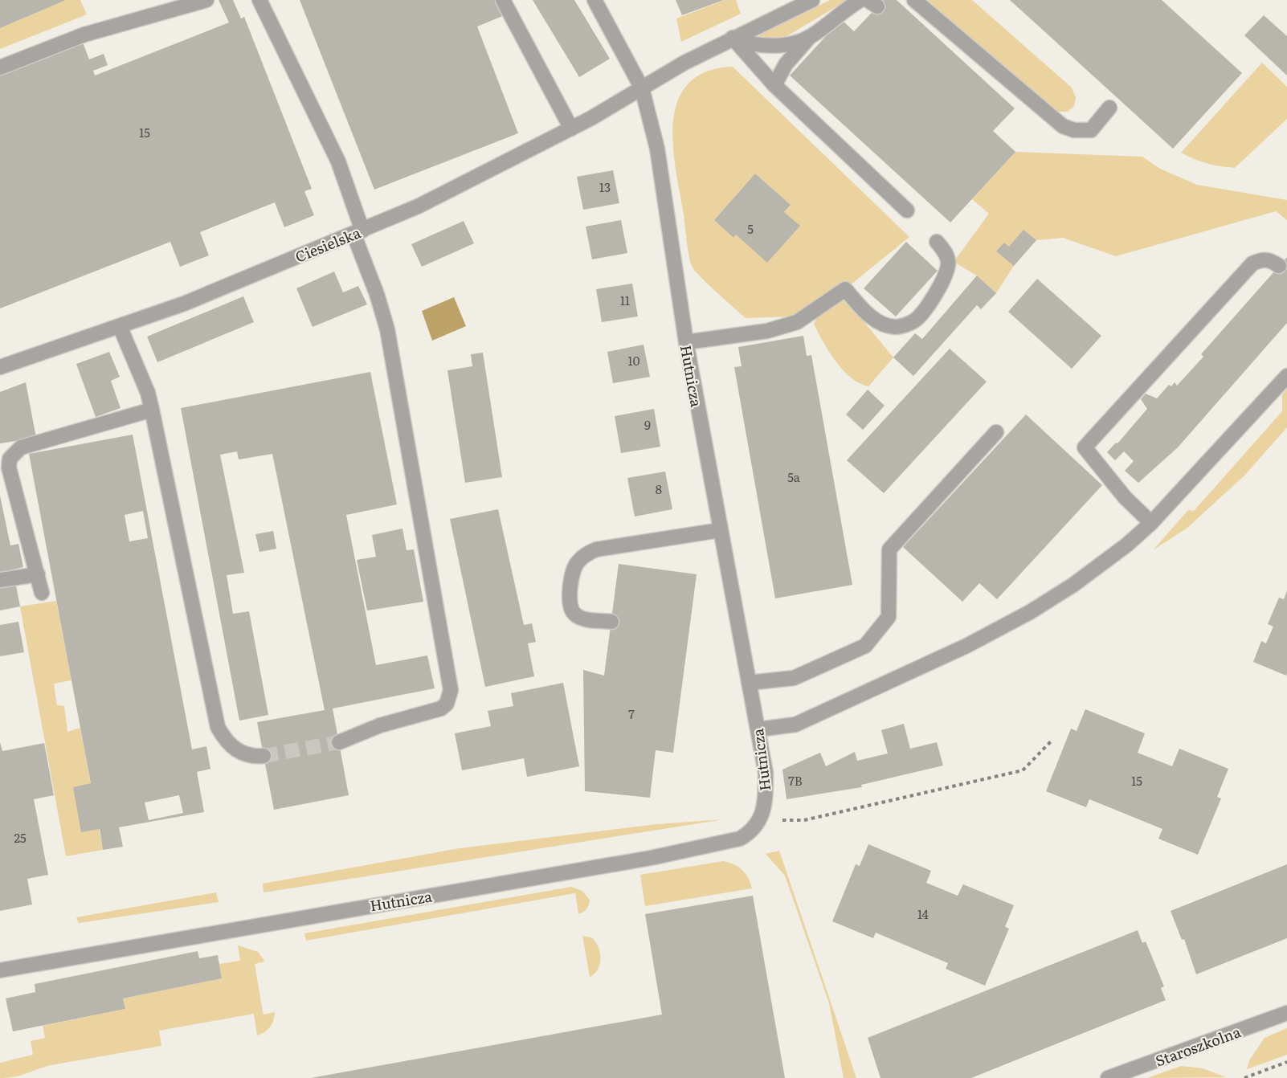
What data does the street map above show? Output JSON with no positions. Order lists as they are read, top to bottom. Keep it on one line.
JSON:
{"streets":{"street":["Ciesielska","Hutnicza","Staroszkolna"]},"crossings":[["Ciesielska","Hutnicza"]],"house_numbers":["15","13","5","11","10","9","5a","8","7","7B","15","25","14"]}
